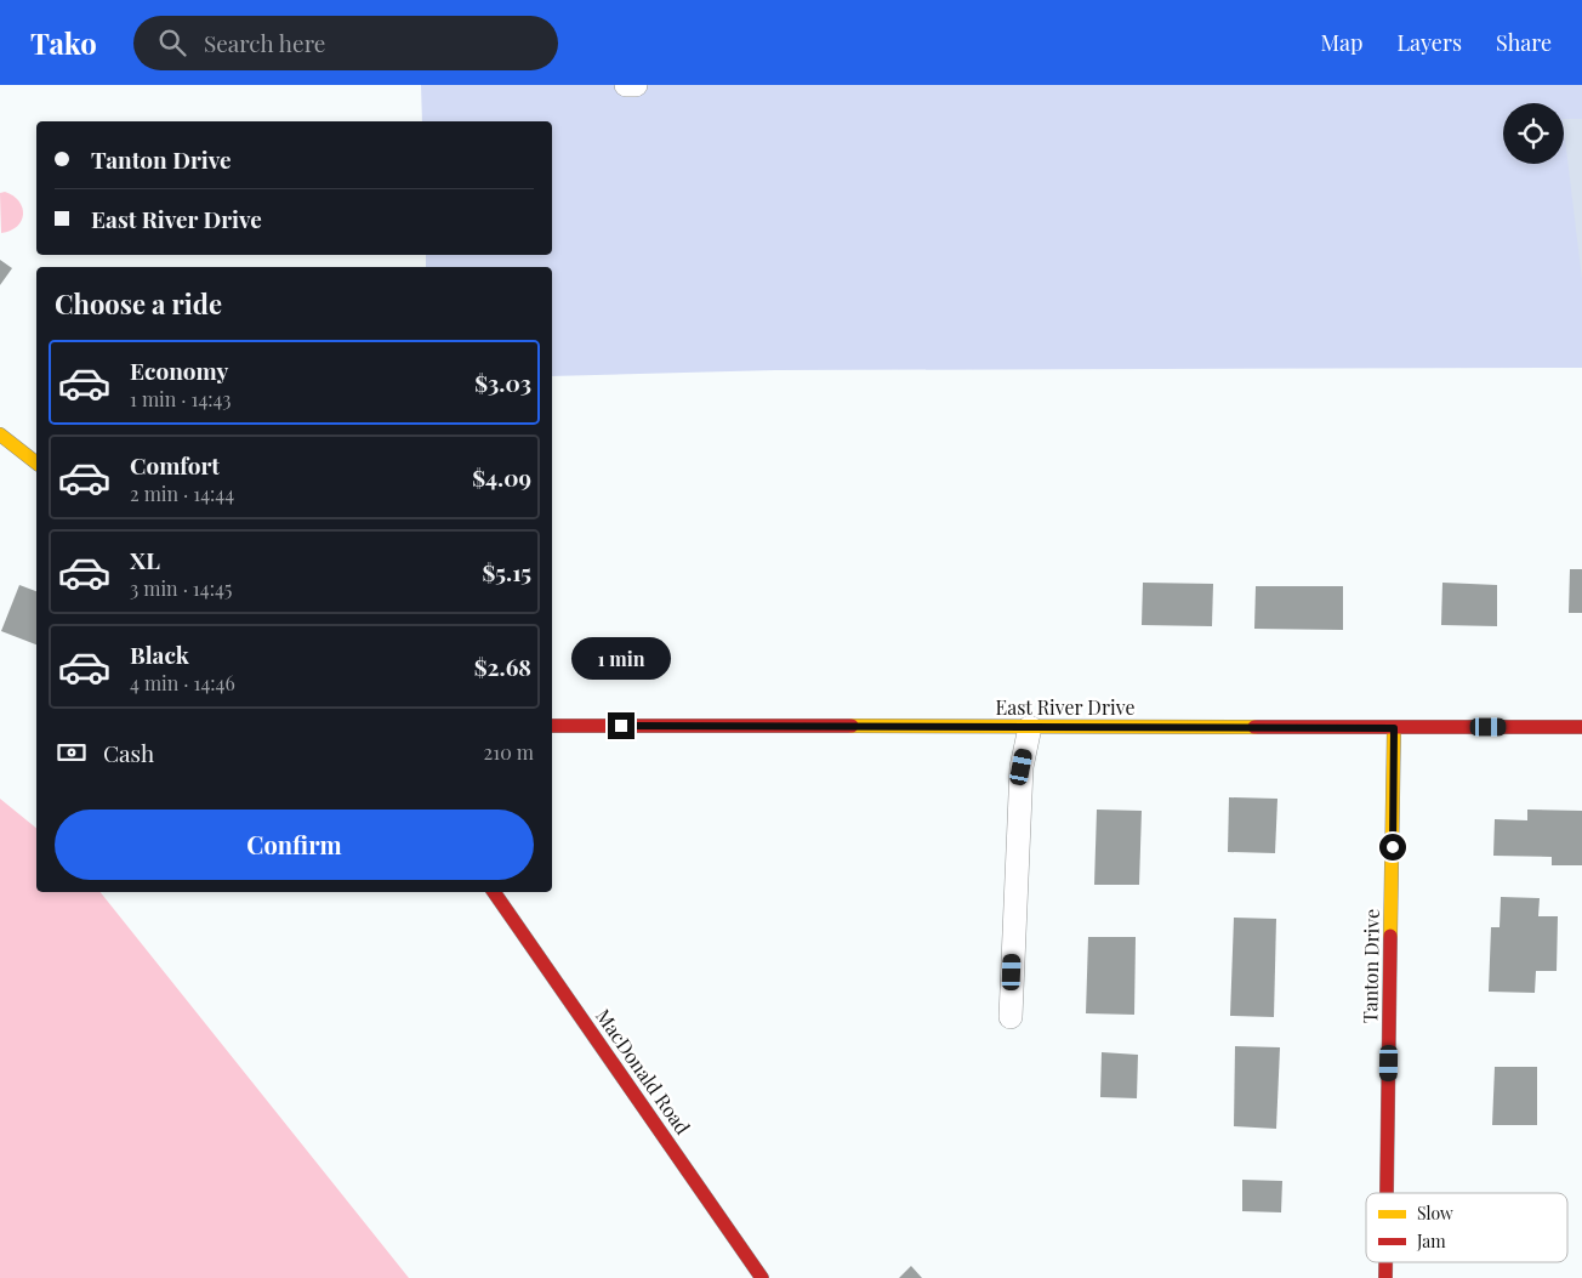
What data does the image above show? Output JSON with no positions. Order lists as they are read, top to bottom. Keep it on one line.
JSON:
{"streets":{"street":["East River Drive","Tanton Drive","MacDonald Road"]},"crossings":[["East River Drive","Tanton Drive"]],"legend":["Slow","Jam"],"page":{"header":"Tako","search":"Search here","nav":["Map","Layers","Share"],"banner":["Tanton Drive","East River Drive"],"heading":"Choose a ride","list":[{"name":"Economy","note":"1 min · 14:43","value":"$3.03"},{"name":"Comfort","note":"2 min · 14:44","value":"$4.09"},{"name":"XL","note":"3 min · 14:45","value":"$5.15"},{"name":"Black","note":"4 min · 14:46","value":"$2.68"}],"bubble":"1 min","pay":["Cash","210 m"],"buttons":"Confirm"}}
